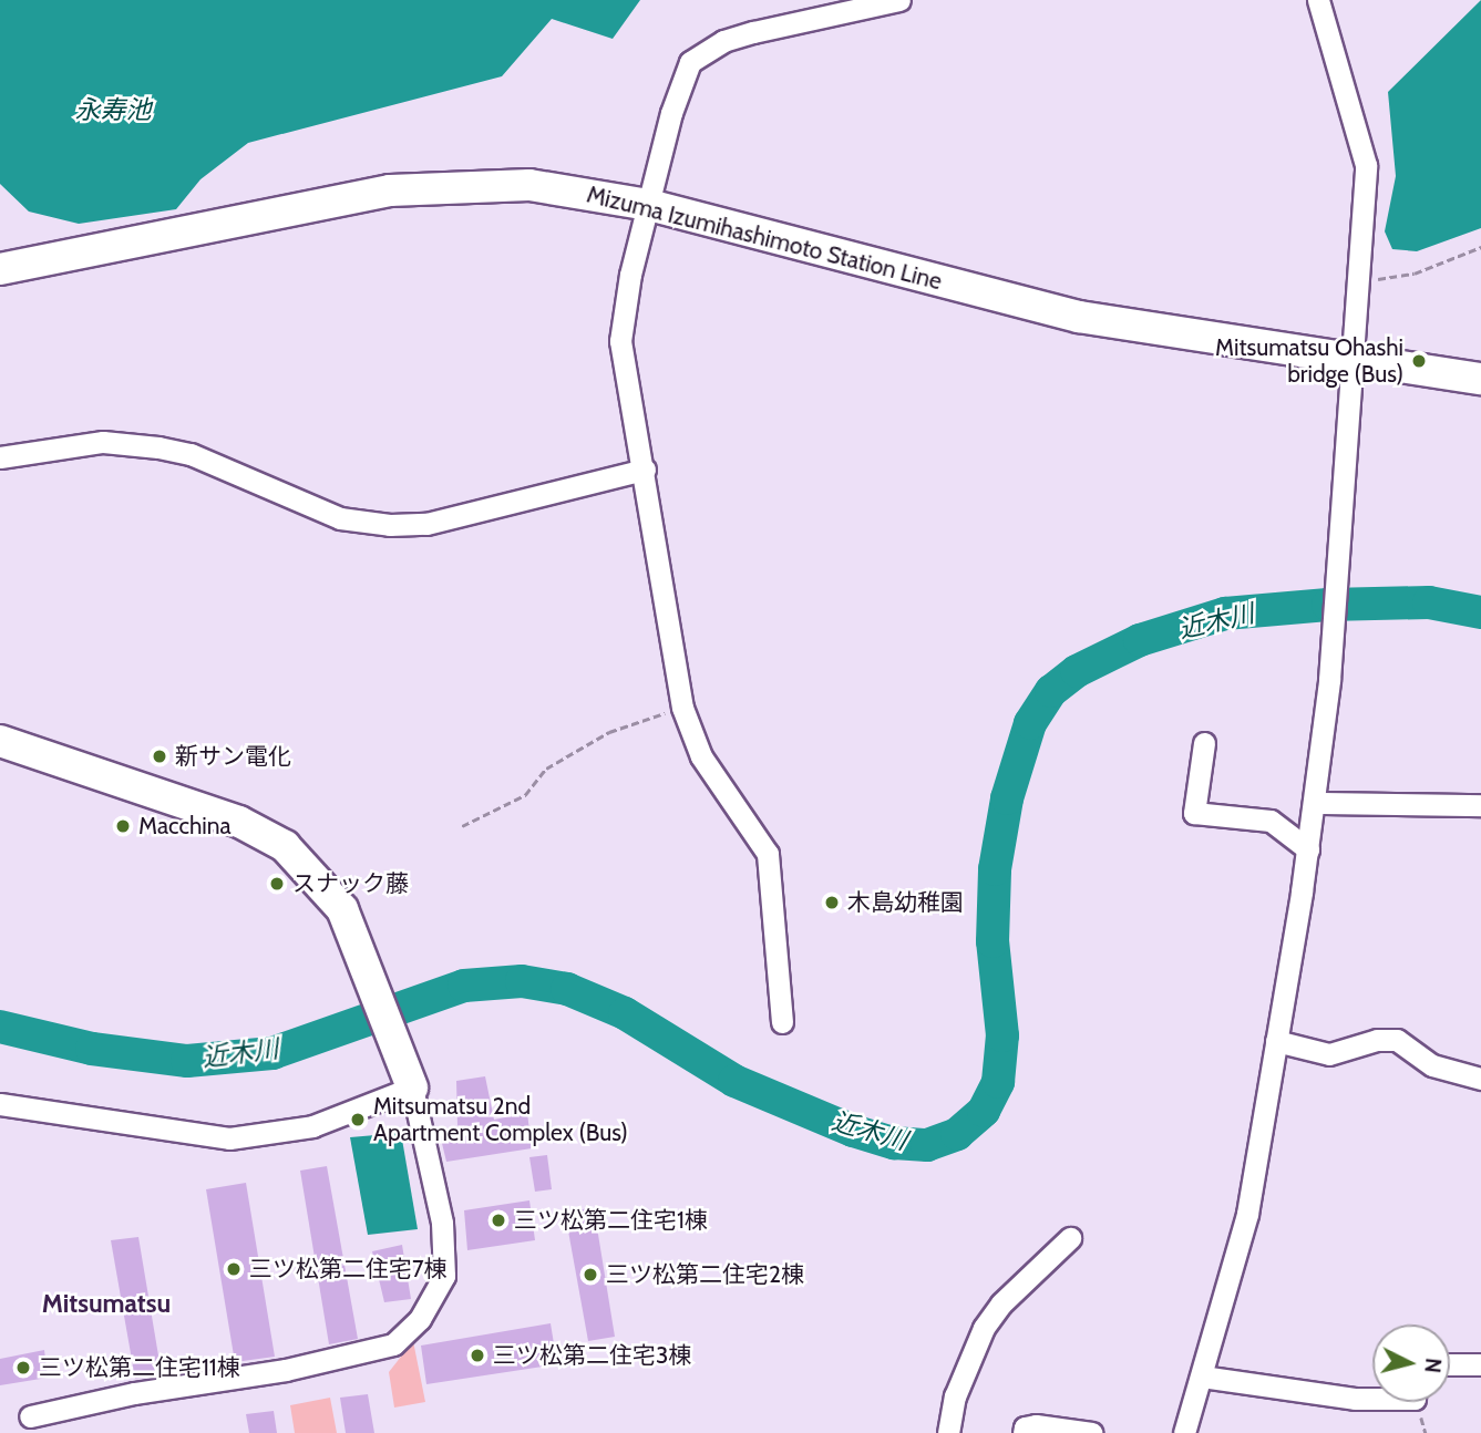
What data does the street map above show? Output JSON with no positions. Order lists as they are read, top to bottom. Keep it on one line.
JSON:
{"streets":{"main road":["Mizuma Izumihashimoto Station Line"]},"districts":["Mitsumatsu"],"water":["永寿池","近木川"],"places":["Mitsumatsu Ohashi bridge (Bus)","新サン電化","Macchina","スナック藤","木島幼稚園","Mitsumatsu 2nd Apartment Complex (Bus)","三ツ松第二住宅1棟","三ツ松第二住宅7棟","三ツ松第二住宅2棟","三ツ松第二住宅3棟","三ツ松第二住宅11棟"],"north":"right"}
